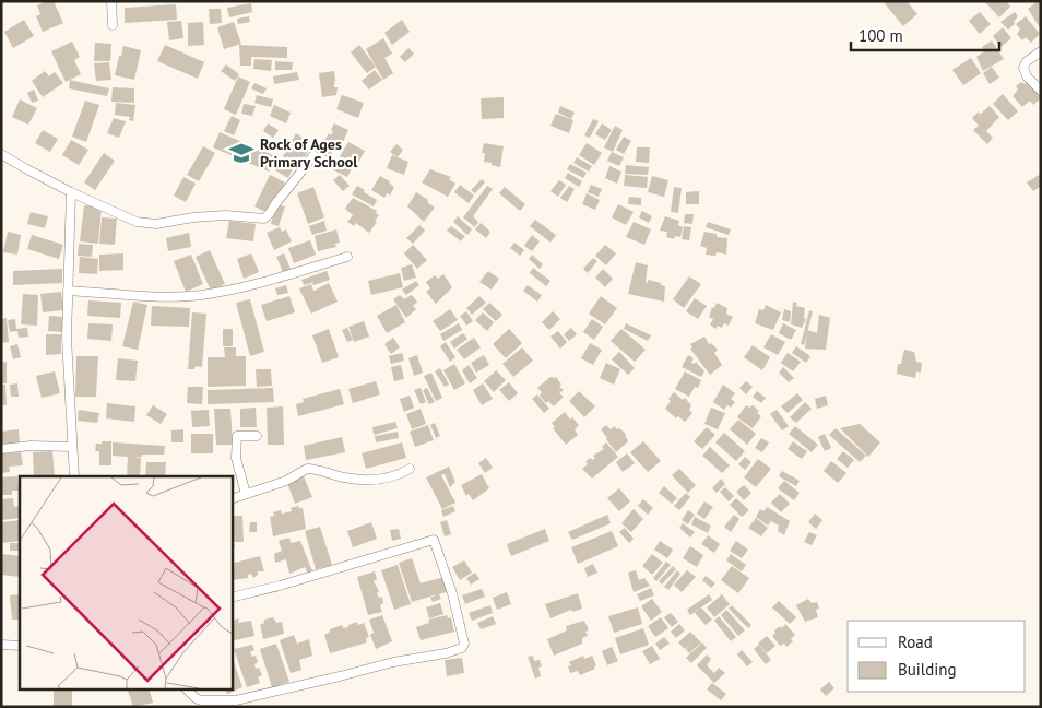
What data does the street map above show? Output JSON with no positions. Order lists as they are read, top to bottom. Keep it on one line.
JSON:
{"places":{"school or university":["Rock of Ages Primary School"]},"legend":["Road","Building"],"scale_bar":"100 m"}
